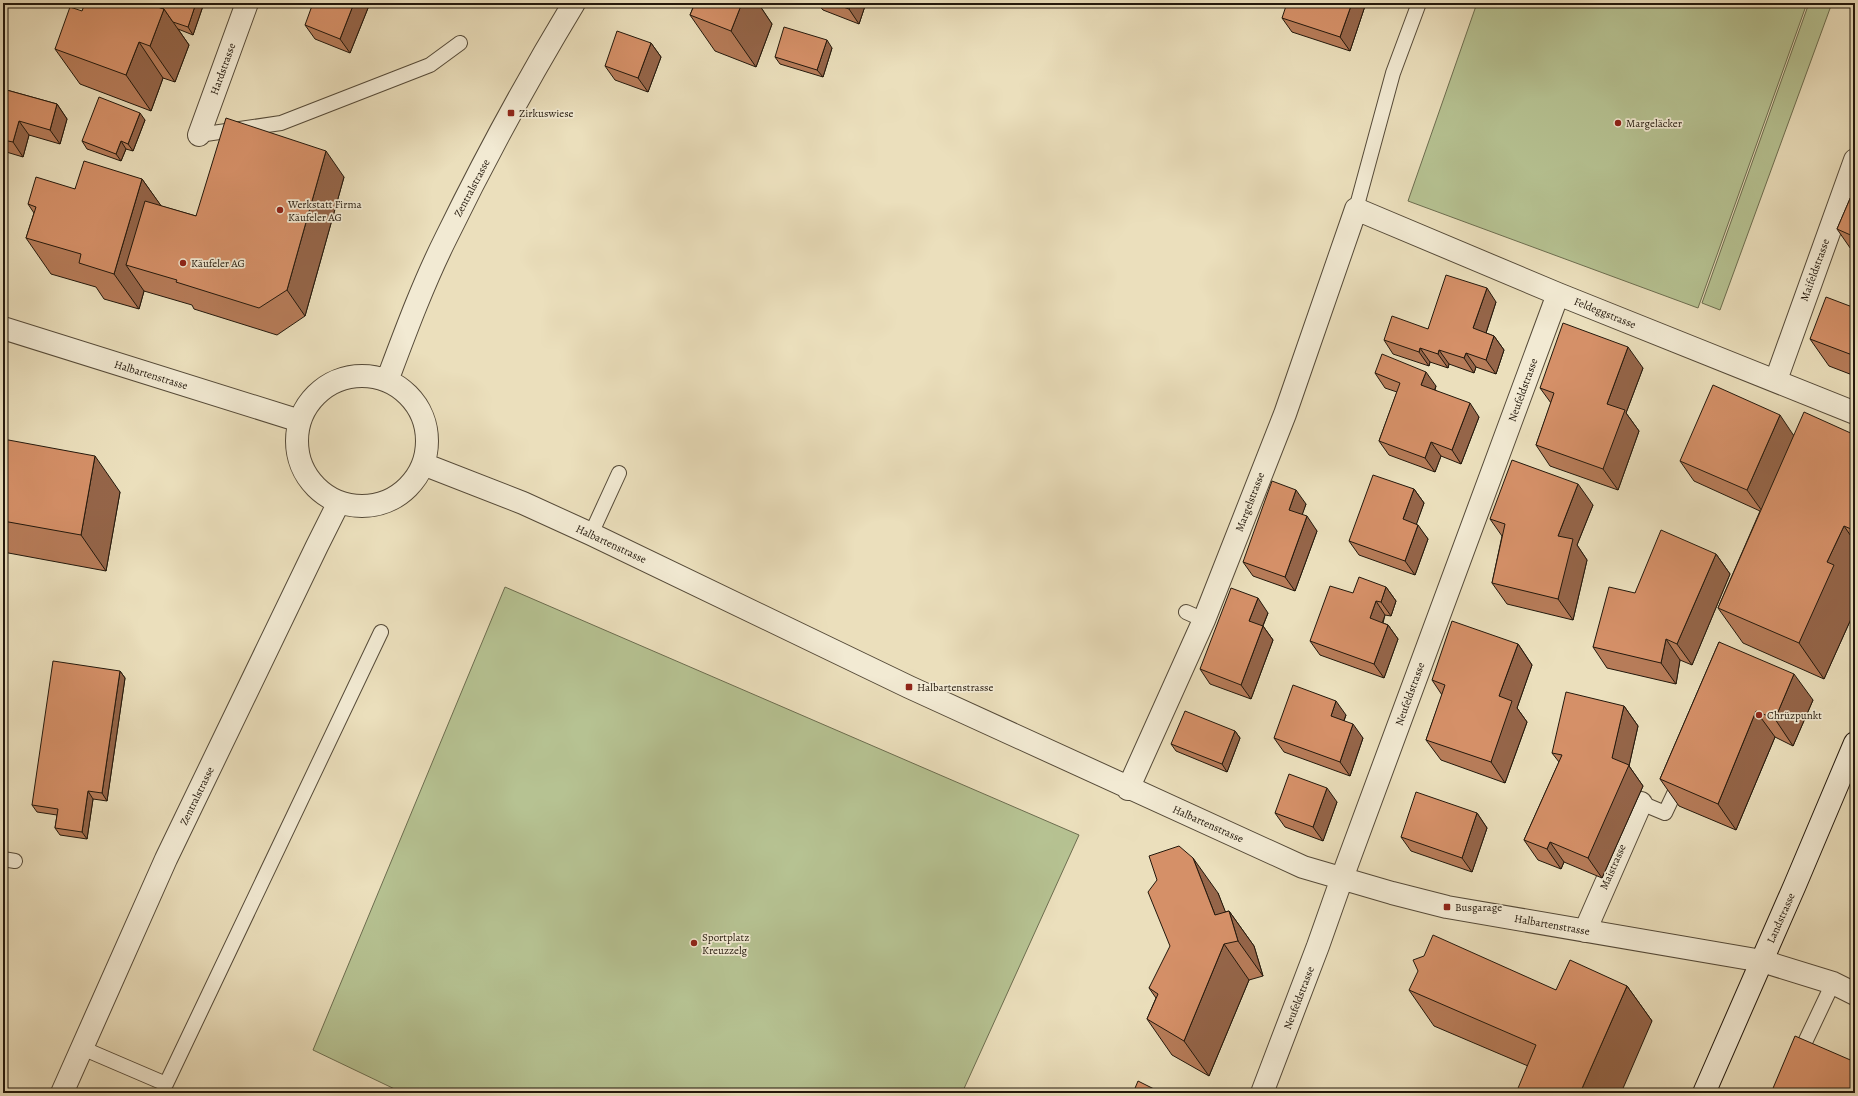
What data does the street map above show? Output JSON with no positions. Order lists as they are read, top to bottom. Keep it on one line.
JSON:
{"streets":{"street":["Hardstrasse","Zentralstrasse","Maifeldstrasse","Feldeggstrasse","Halbartenstrasse","Neufeldstrasse","Margelstrasse","Maistrasse","Landstrasse"]},"crossings":[["Zentralstrasse","Halbartenstrasse"],["Maifeldstrasse","Feldeggstrasse"],["Feldeggstrasse","Neufeldstrasse"],["Feldeggstrasse","Margelstrasse"],["Halbartenstrasse","Neufeldstrasse"],["Halbartenstrasse","Margelstrasse"],["Halbartenstrasse","Maistrasse"],["Halbartenstrasse","Landstrasse"]],"places":{"transit":["Zirkuswiese","Halbartenstrasse","Busgarage"],"other":["Margeläcker","Werkstatt Firma Käufeler AG","Käufeler AG","Chrüzpunkt","Sportplatz Kreuzzelg"]}}
